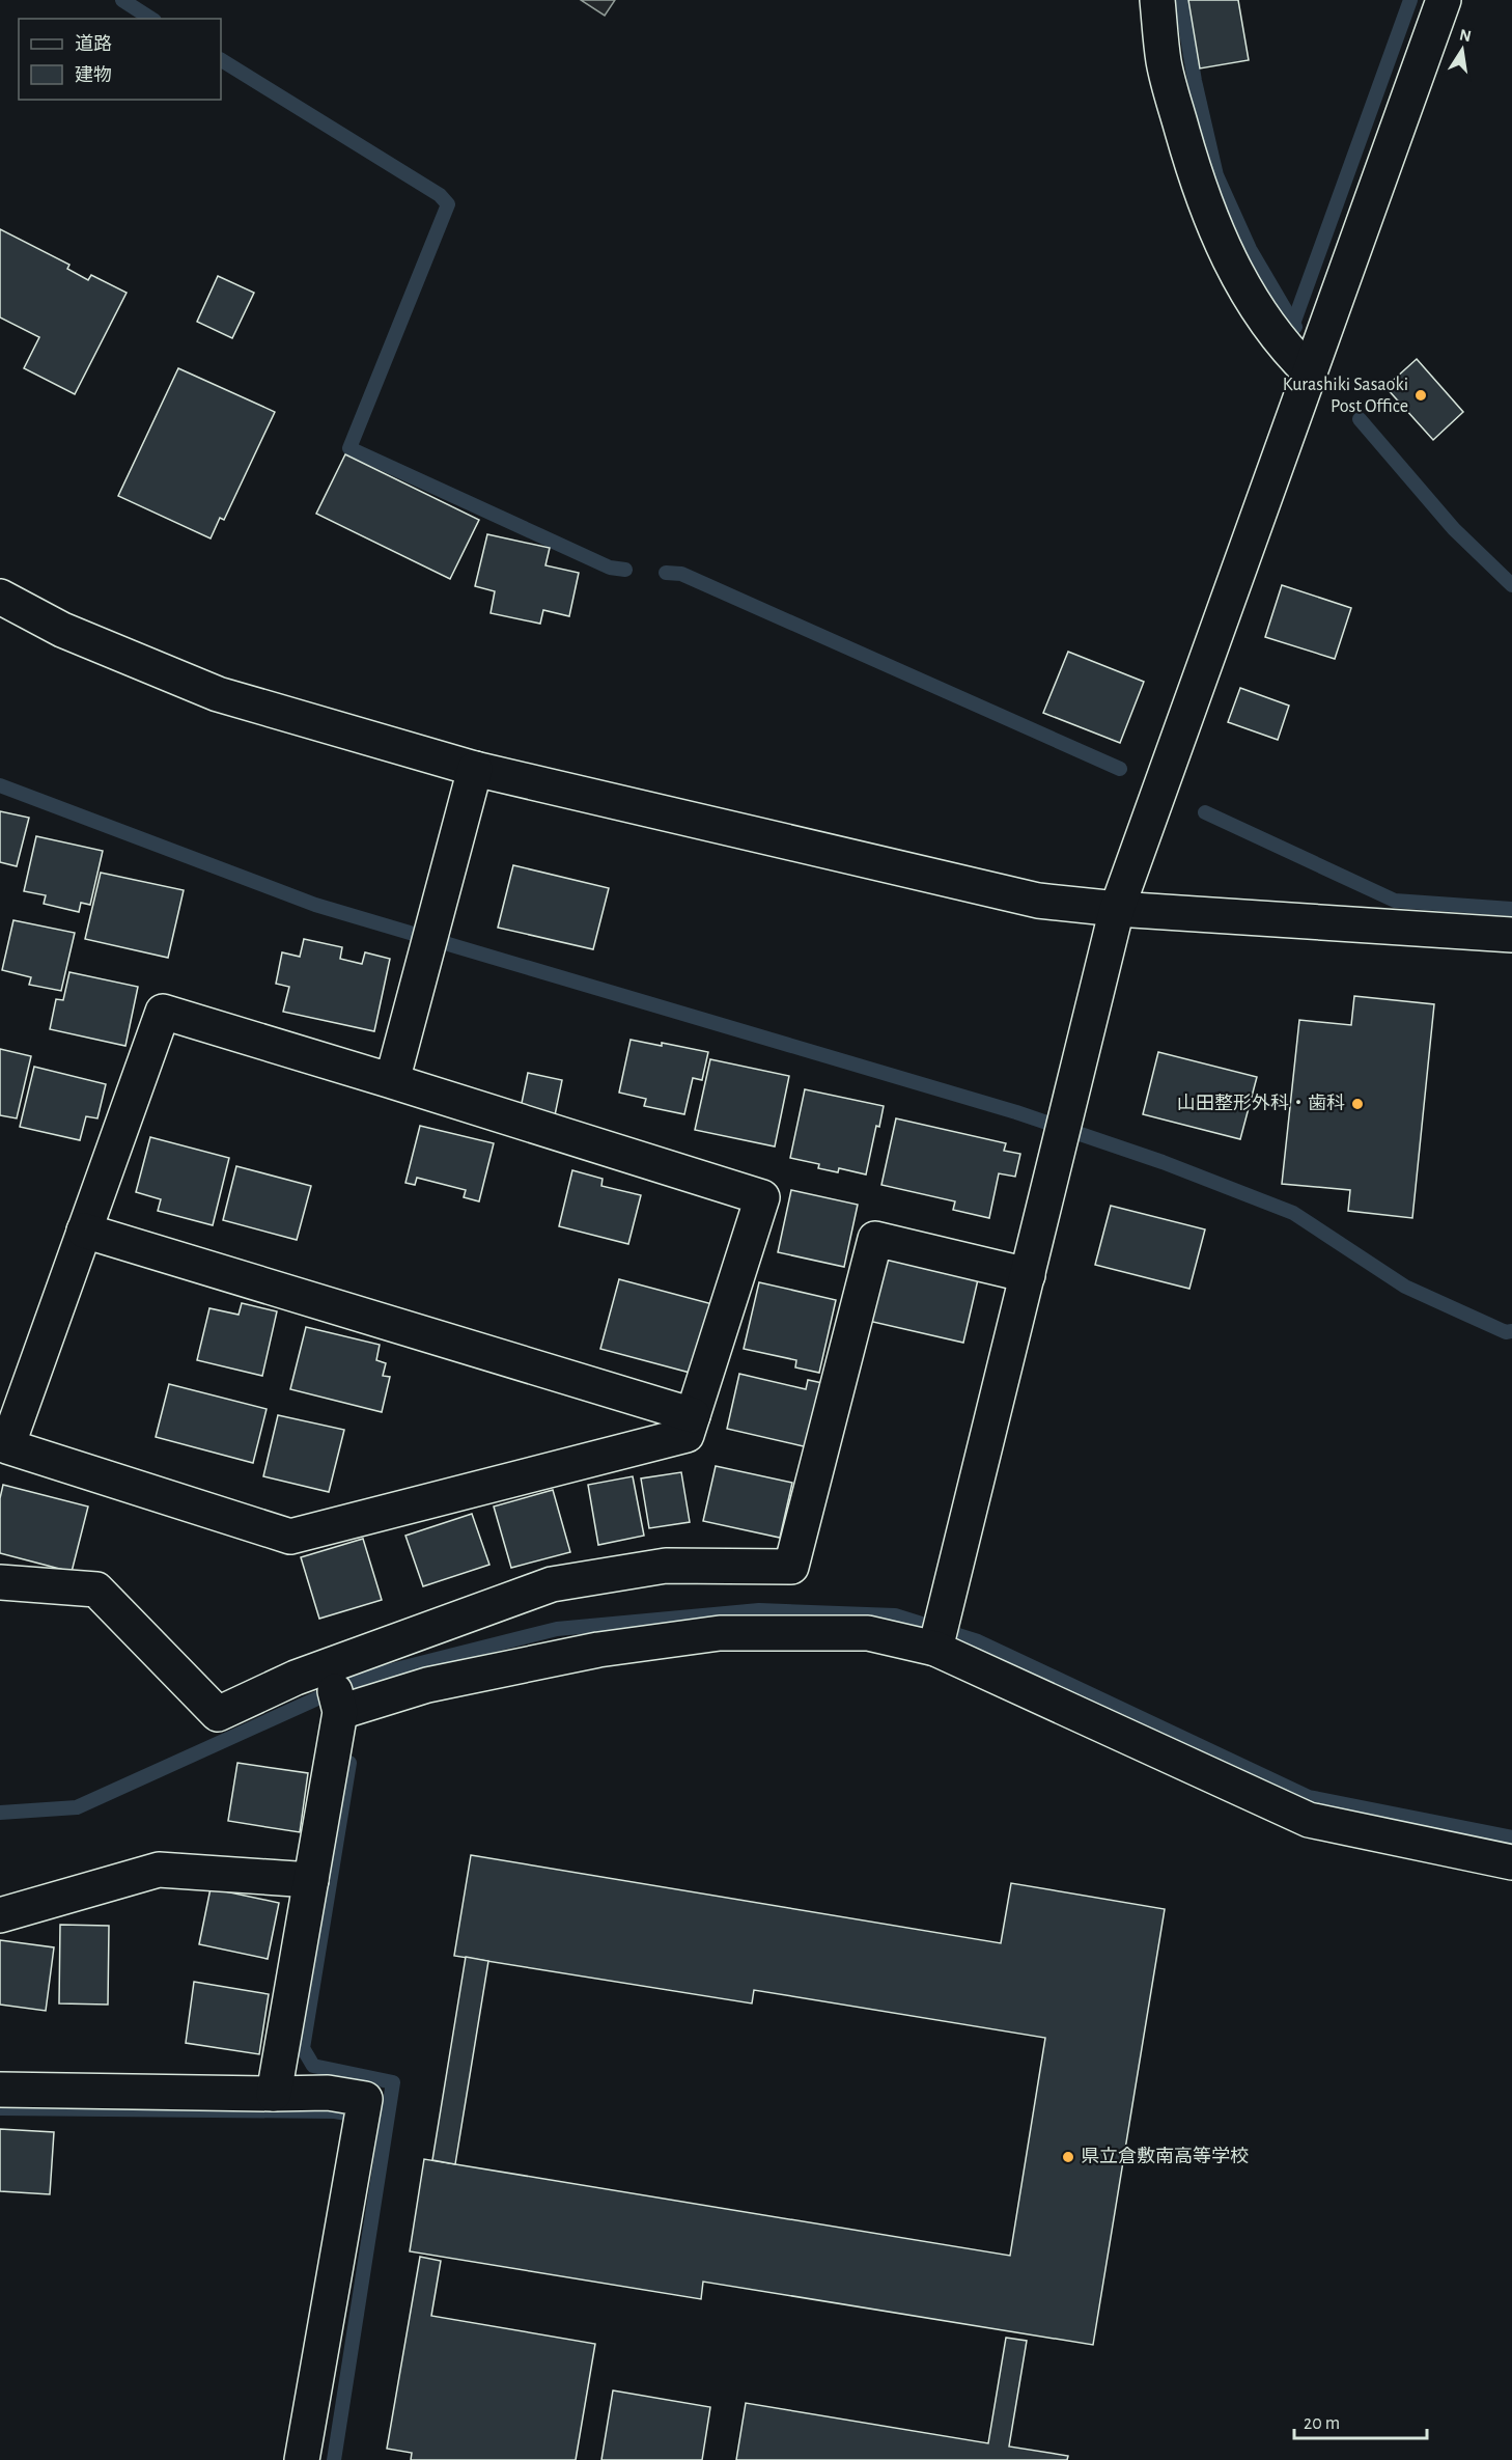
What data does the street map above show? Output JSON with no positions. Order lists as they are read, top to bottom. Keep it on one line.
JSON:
{"places":["Kurashiki Sasaoki Post Office","山田整形外科・歯科","県立倉敷南高等学校"],"legend":["道路","建物"],"scale_bar":"20 m","north":"top"}
